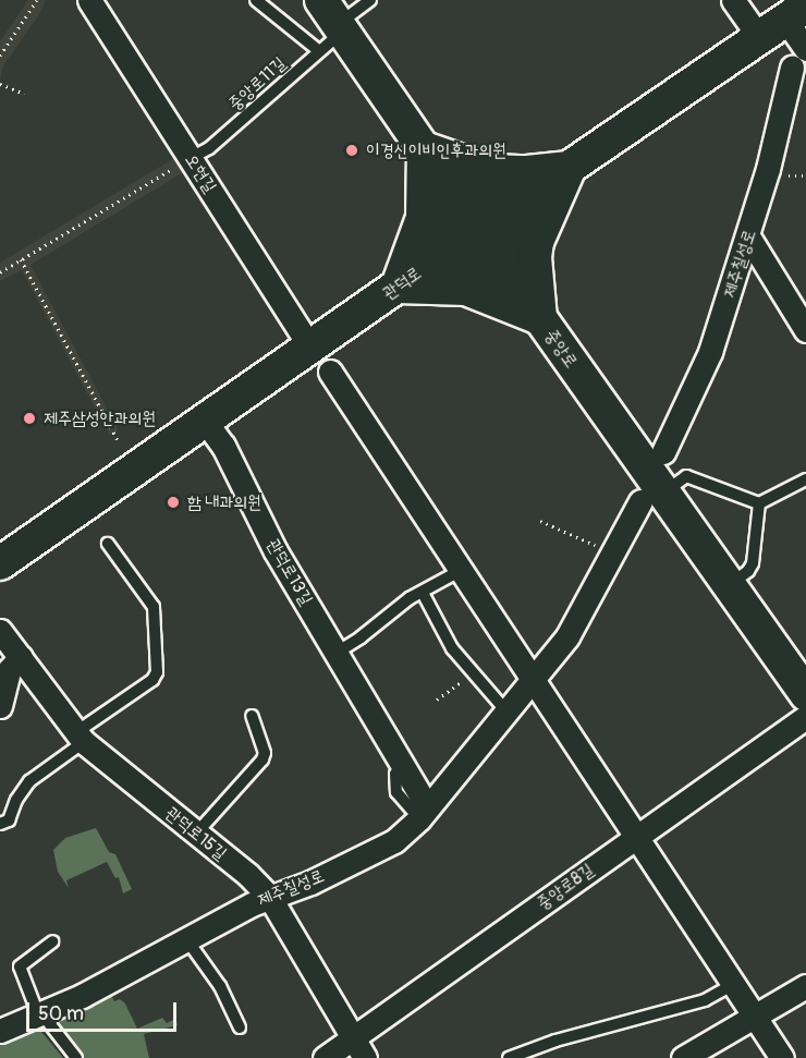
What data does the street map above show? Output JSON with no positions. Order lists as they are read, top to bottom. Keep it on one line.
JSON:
{"streets":{"main road":["관덕로","중앙로"],"street":["오현길","제주칠성로","관덕로13길","관덕로15길","중앙로8길"],"lane":["중앙로11길"]},"crossings":[["중앙로11길","오현길"],["중앙로11길","중앙로"],["오현길","관덕로"],["제주칠성로","중앙로"],["제주칠성로","관덕로13길"],["제주칠성로","관덕로15길"],["관덕로","중앙로"],["관덕로","관덕로13길"],["관덕로15길","중앙로8길"]],"places":["이경신이비인후과의원","제주삼성안과의원","함 내과의원"],"scale_bar":"50 m"}
